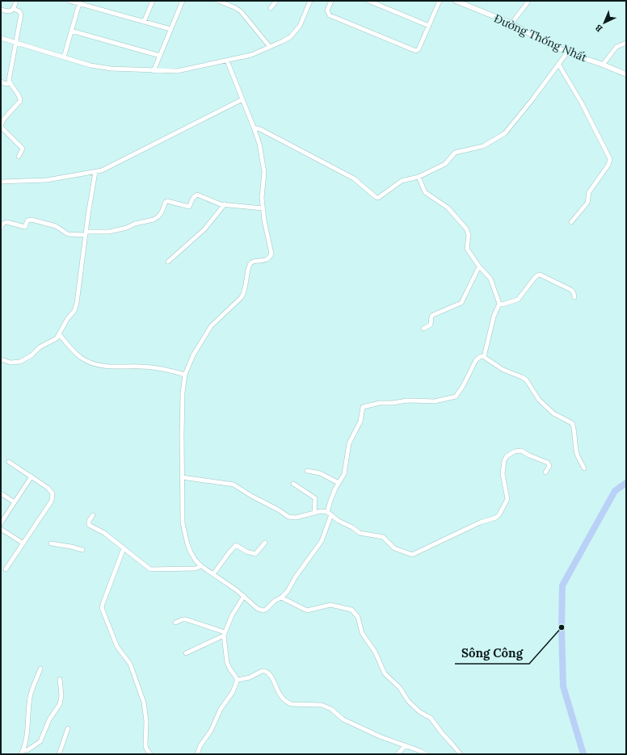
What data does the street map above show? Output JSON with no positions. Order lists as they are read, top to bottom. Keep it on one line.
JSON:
{"streets":{"street":["Đường Thống Nhất"]},"places":["Sông Công"],"north":"bottom left"}
